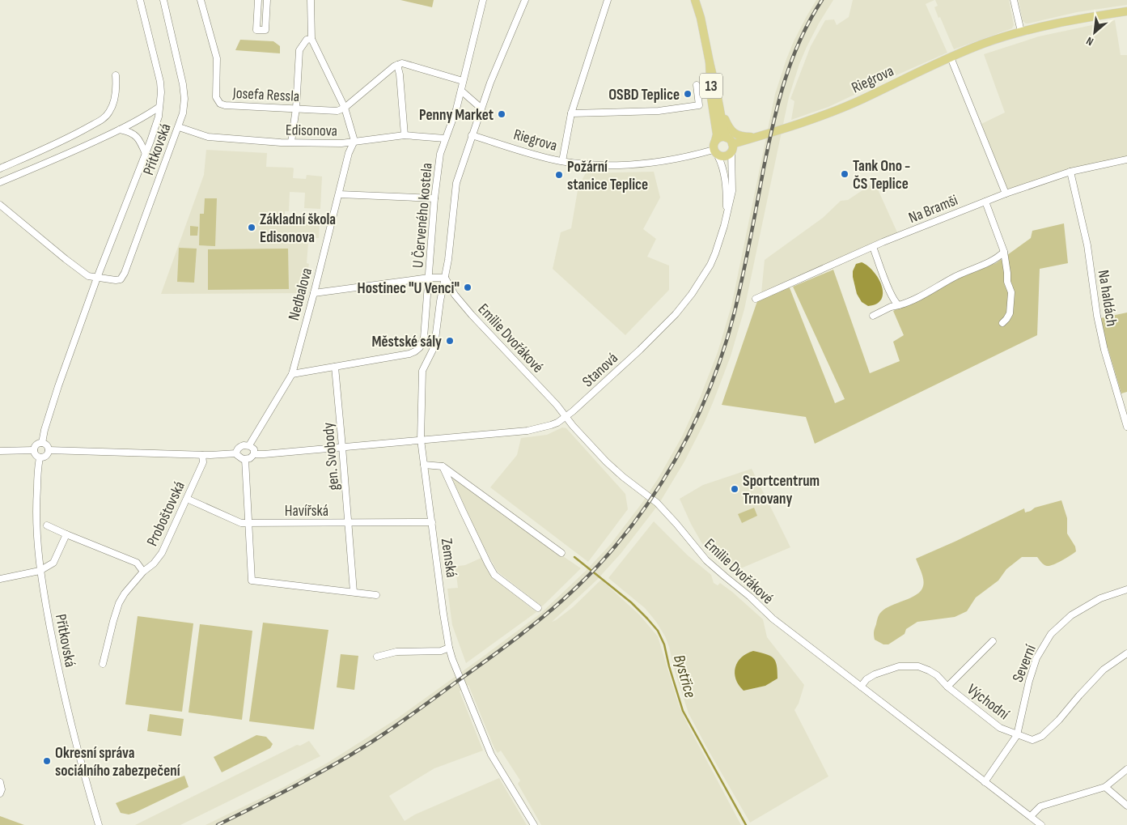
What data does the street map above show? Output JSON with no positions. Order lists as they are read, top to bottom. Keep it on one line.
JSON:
{"streets":{"main road":["Riegrova","13"],"street":["Josefa Ressla","Edisonova","Přítkovská","Na Bramši","U Červeného kostela","Nedbalova","Na haldách","Emilie Dvořákové","Stanová","gen. Svobody","Havířská","Proboštovská","Zemská","Severní","Východní"]},"crossings":[["Riegrova","13"],["Riegrova","U Červeného kostela"],["Riegrova","Stanová"],["13","Stanová"],["Edisonova","Přítkovská"],["Edisonova","U Červeného kostela"],["Edisonova","Nedbalova"],["Na Bramši","Na haldách"],["U Červeného kostela","Emilie Dvořákové"],["U Červeného kostela","Zemská"],["Nedbalova","Stanová"],["Emilie Dvořákové","Stanová"],["Emilie Dvořákové","Zemská"],["Emilie Dvořákové","Severní"],["Emilie Dvořákové","Východní"],["Stanová","gen. Svobody"],["Stanová","Zemská"],["gen. Svobody","Havířská"],["Havířská","Proboštovská"],["Havířská","Zemská"],["Severní","Východní"]],"water":["Bystřice"],"places":["OSBD Teplice","Penny Market","Tank Ono - ČS Teplice","Požární stanice Teplice","Základní škola Edisonova","Hostinec \"U Venci\"","Městské sály","Sportcentrum Trnovany","Okresní správa sociálního zabezpečení"],"north":"bottom left"}
